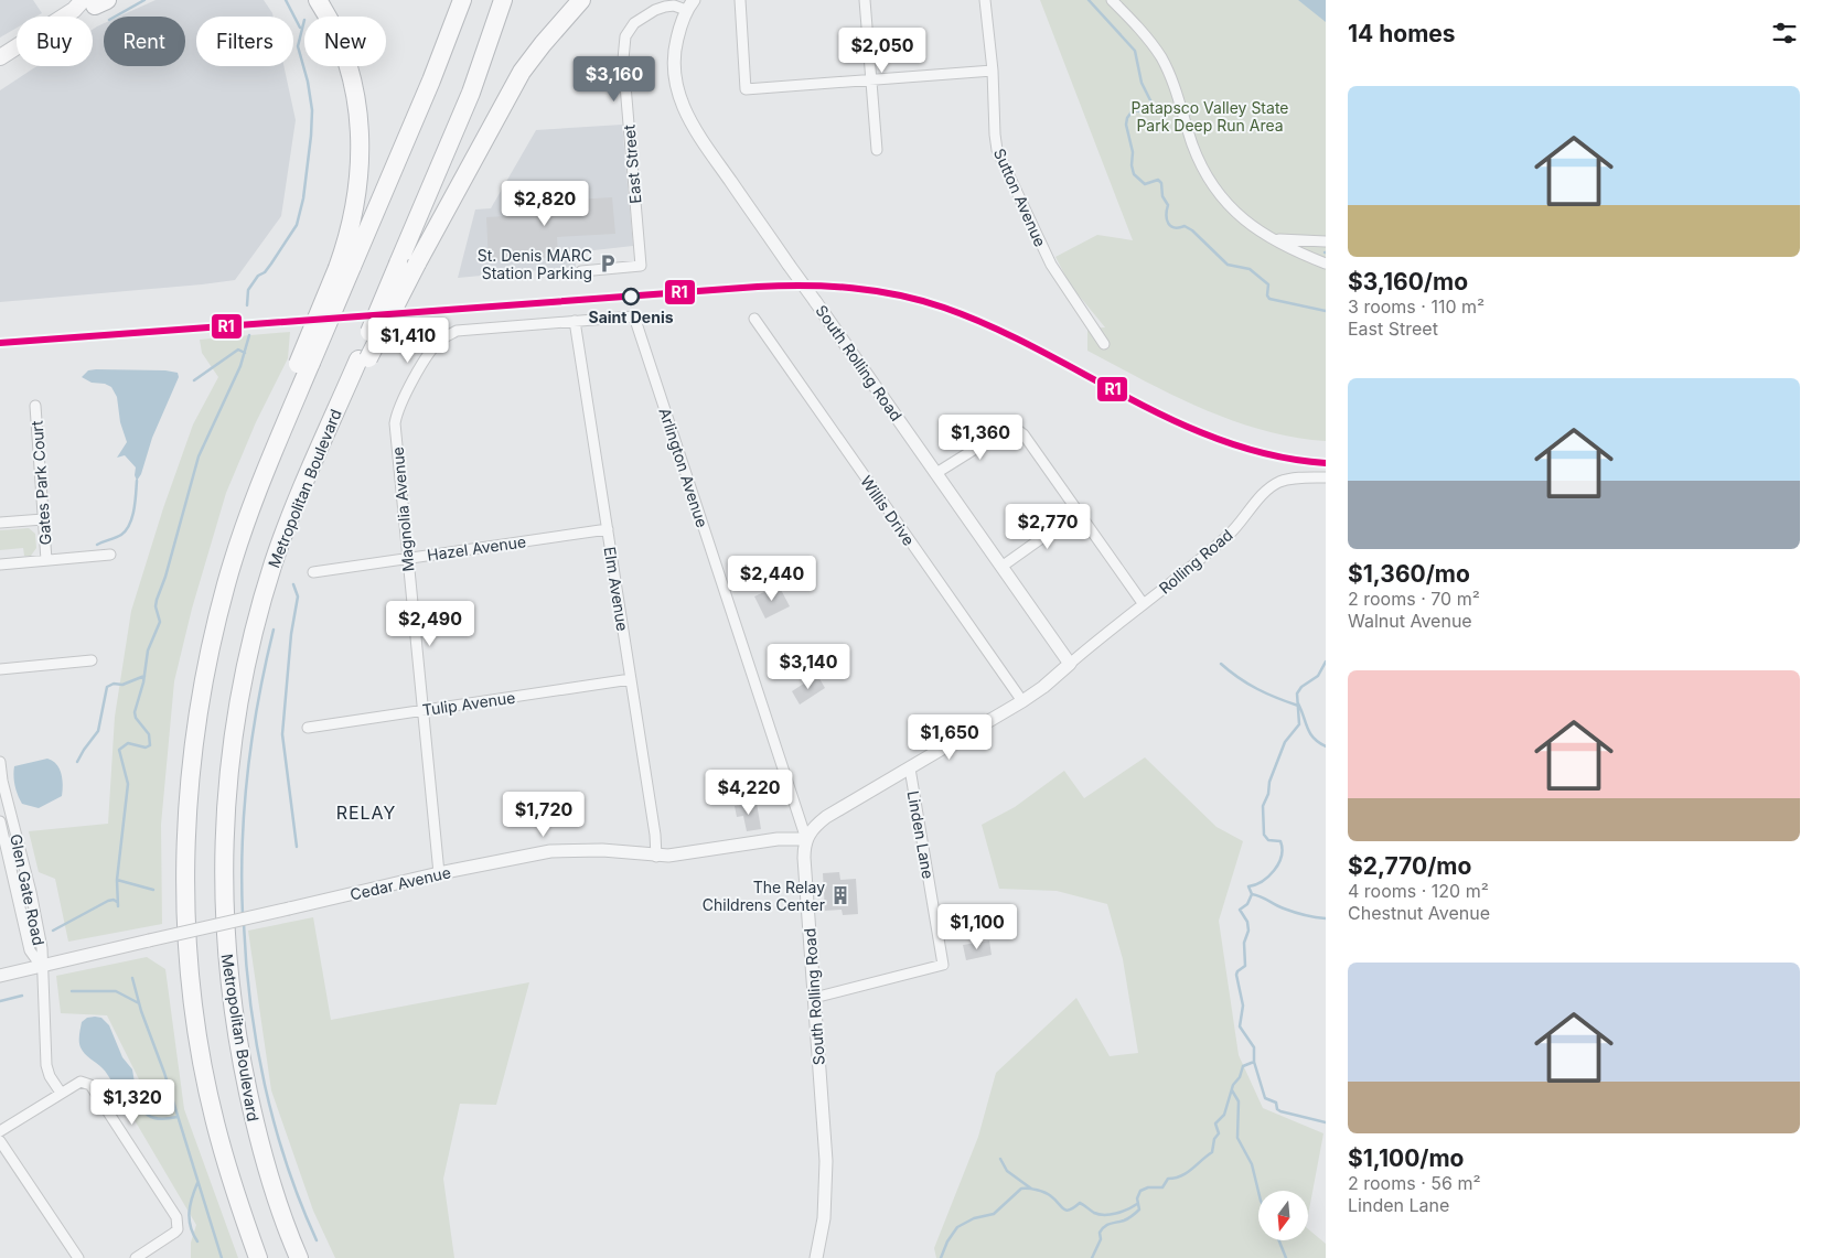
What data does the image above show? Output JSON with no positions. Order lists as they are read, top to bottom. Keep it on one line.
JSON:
{"streets":{"highway":["Metropolitan Boulevard"],"street":["East Street","Sutton Avenue","South Rolling Road","Arlington Avenue","Gates Park Court","Magnolia Avenue","Willis Drive","Hazel Avenue","Rolling Road","Elm Avenue","Tulip Avenue","Linden Lane","Cedar Avenue","Glen Gate Road"]},"crossings":[["East Street","South Rolling Road"],["South Rolling Road","Arlington Avenue"],["South Rolling Road","Rolling Road"],["South Rolling Road","Linden Lane"],["South Rolling Road","Cedar Avenue"],["Arlington Avenue","Magnolia Avenue"],["Arlington Avenue","Elm Avenue"],["Arlington Avenue","Cedar Avenue"],["Magnolia Avenue","Hazel Avenue"],["Magnolia Avenue","Elm Avenue"],["Magnolia Avenue","Tulip Avenue"],["Magnolia Avenue","Cedar Avenue"],["Hazel Avenue","Elm Avenue"],["Elm Avenue","Tulip Avenue"],["Elm Avenue","Cedar Avenue"],["Cedar Avenue","Glen Gate Road"]],"districts":["RELAY"],"parks":["Patapsco Valley State Park Deep Run Area"],"places":{"parking":["St. Denis MARC Station Parking"],"other":["Saint Denis"],"building":["The Relay Childrens Center"]},"lines":["transit line R1"],"north":"bottom","page":{"heading":"14 homes","chip":["Buy","Rent","Filters","New"],"price":["$2,050","$3,160","$2,820","$1,410","$1,360","$2,770","$2,440","$2,490","$3,140","$1,650","$4,220","$1,720","$1,100","$1,320"],"list":[{"name":"$3,160/mo","note":"3 rooms · 110 m² · East Street"},{"name":"$1,360/mo","note":"2 rooms · 70 m² · Walnut Avenue"},{"name":"$2,770/mo","note":"4 rooms · 120 m² · Chestnut Avenue"},{"name":"$1,100/mo","note":"2 rooms · 56 m² · Linden Lane"}]}}
